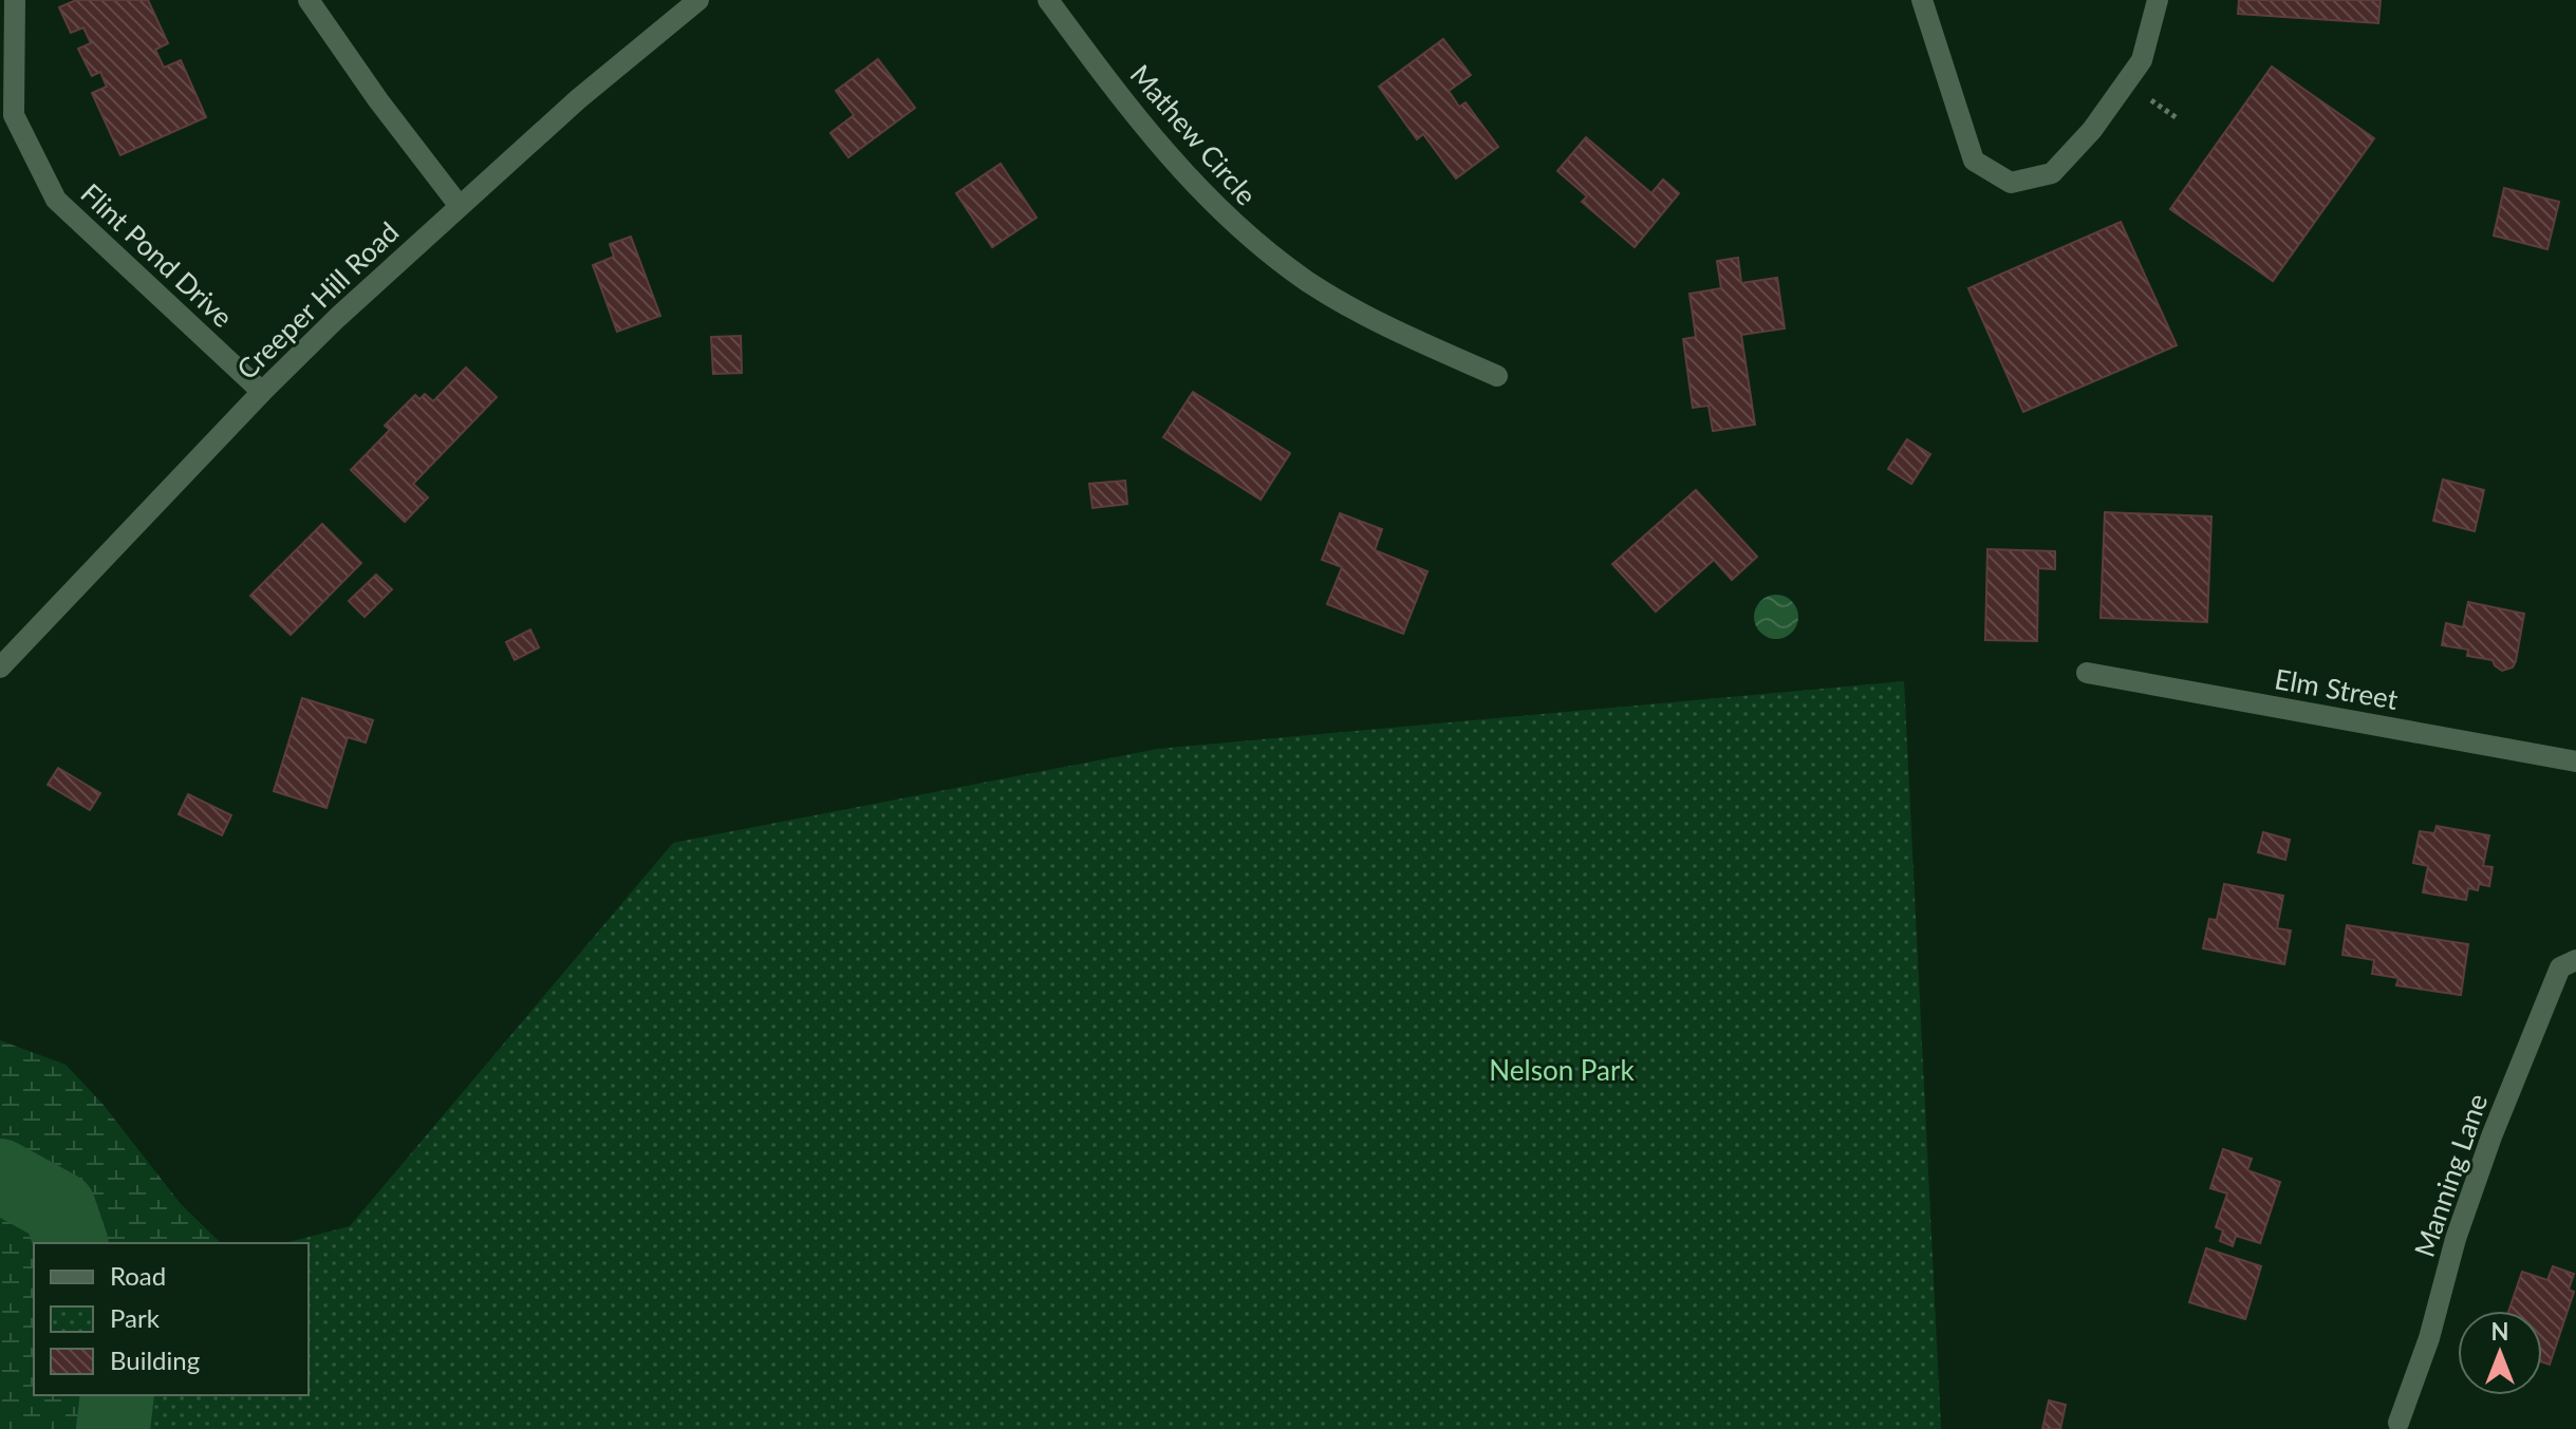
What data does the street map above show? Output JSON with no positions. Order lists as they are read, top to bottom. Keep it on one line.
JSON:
{"streets":{"street":["Mathew Circle","Flint Pond Drive","Creeper Hill Road","Elm Street","Manning Lane"]},"crossings":[["Flint Pond Drive","Creeper Hill Road"]],"parks":["Nelson Park"],"legend":["Road","Park","Building"],"north":"top"}
